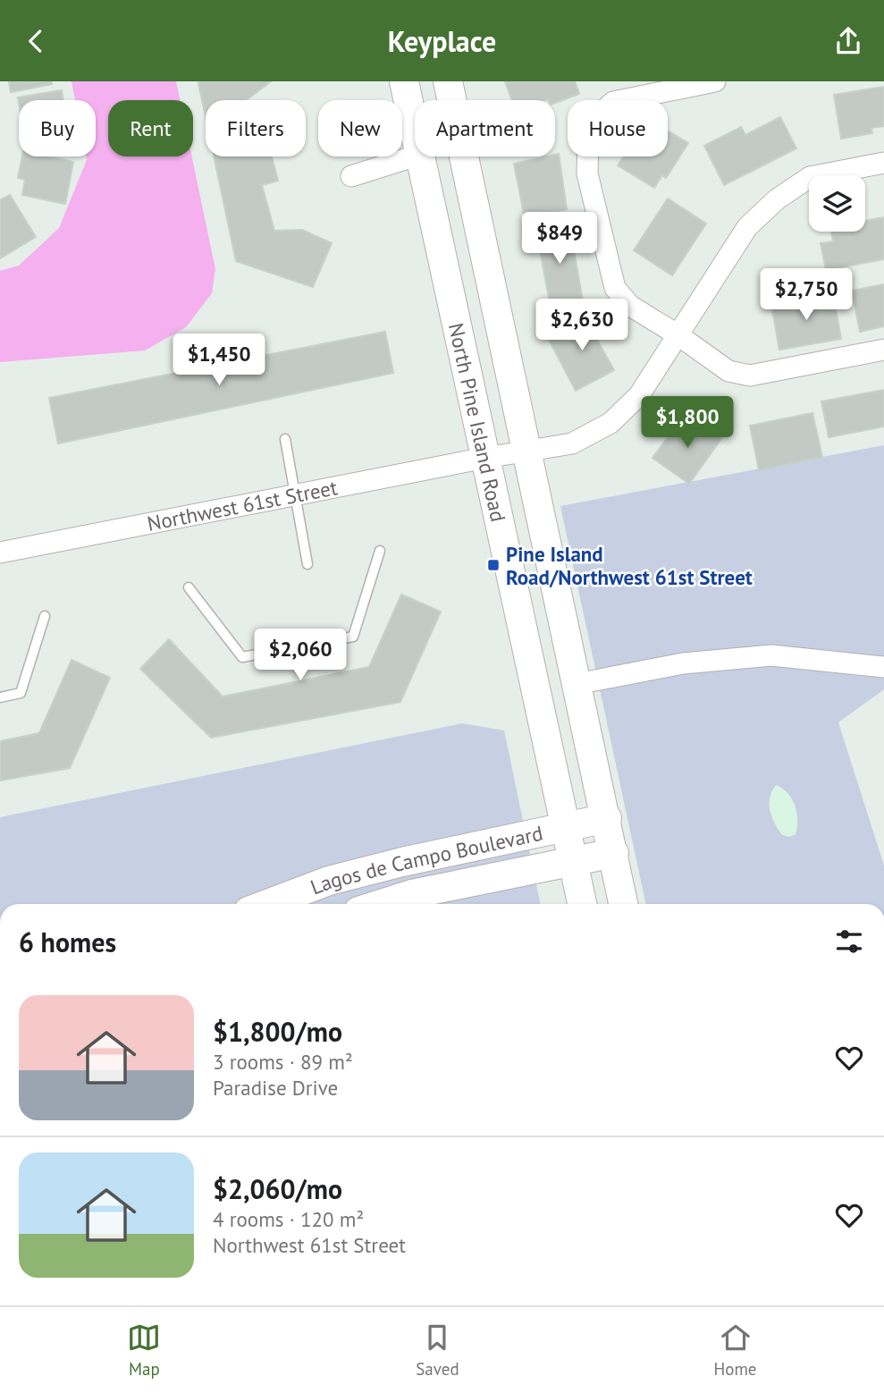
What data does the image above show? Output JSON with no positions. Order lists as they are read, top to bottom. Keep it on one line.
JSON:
{"streets":{"main road":["North Pine Island Road","Lagos de Campo Boulevard"],"street":["Northwest 61st Street"]},"crossings":[["North Pine Island Road","Northwest 61st Street"],["North Pine Island Road","Lagos de Campo Boulevard"]],"places":{"transit":["Pine Island Road/Northwest 61st Street"]},"page":{"header":"Keyplace","chip":["Buy","Rent","Filters","New","Apartment","House"],"price":["$849","$2,750","$2,630","$1,450","$1,800","$2,060"],"heading":"6 homes","list":[{"name":"$1,800/mo","note":"3 rooms · 89 m² · Paradise Drive"},{"name":"$2,060/mo","note":"4 rooms · 120 m² · Northwest 61st Street"}],"tabs":["Map","Saved","Home"]}}
